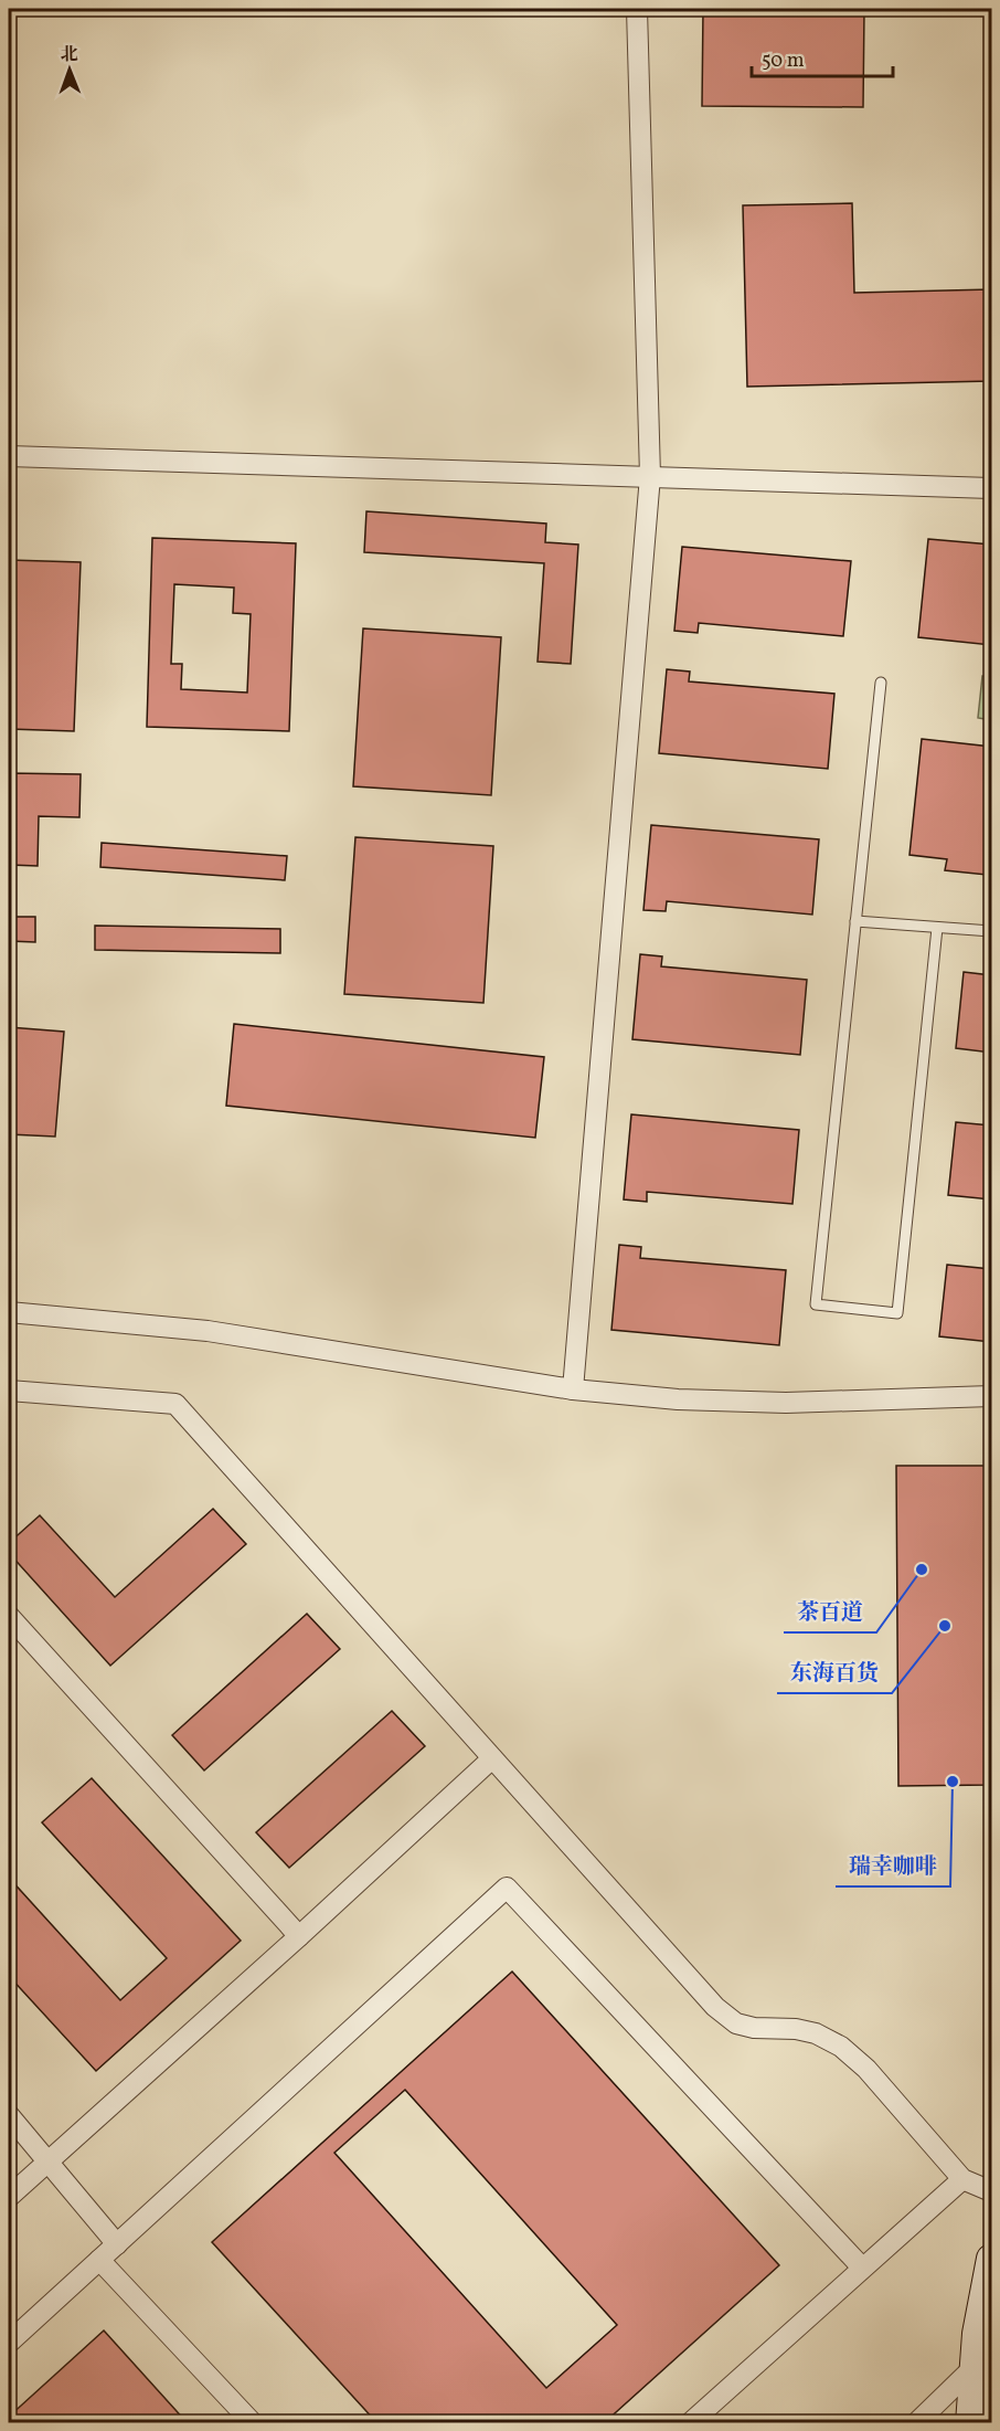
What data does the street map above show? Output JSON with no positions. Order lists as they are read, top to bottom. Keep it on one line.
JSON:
{"places":["茶百道","东海百货","瑞幸咖啡"],"scale_bar":"50 m","north":"top"}
